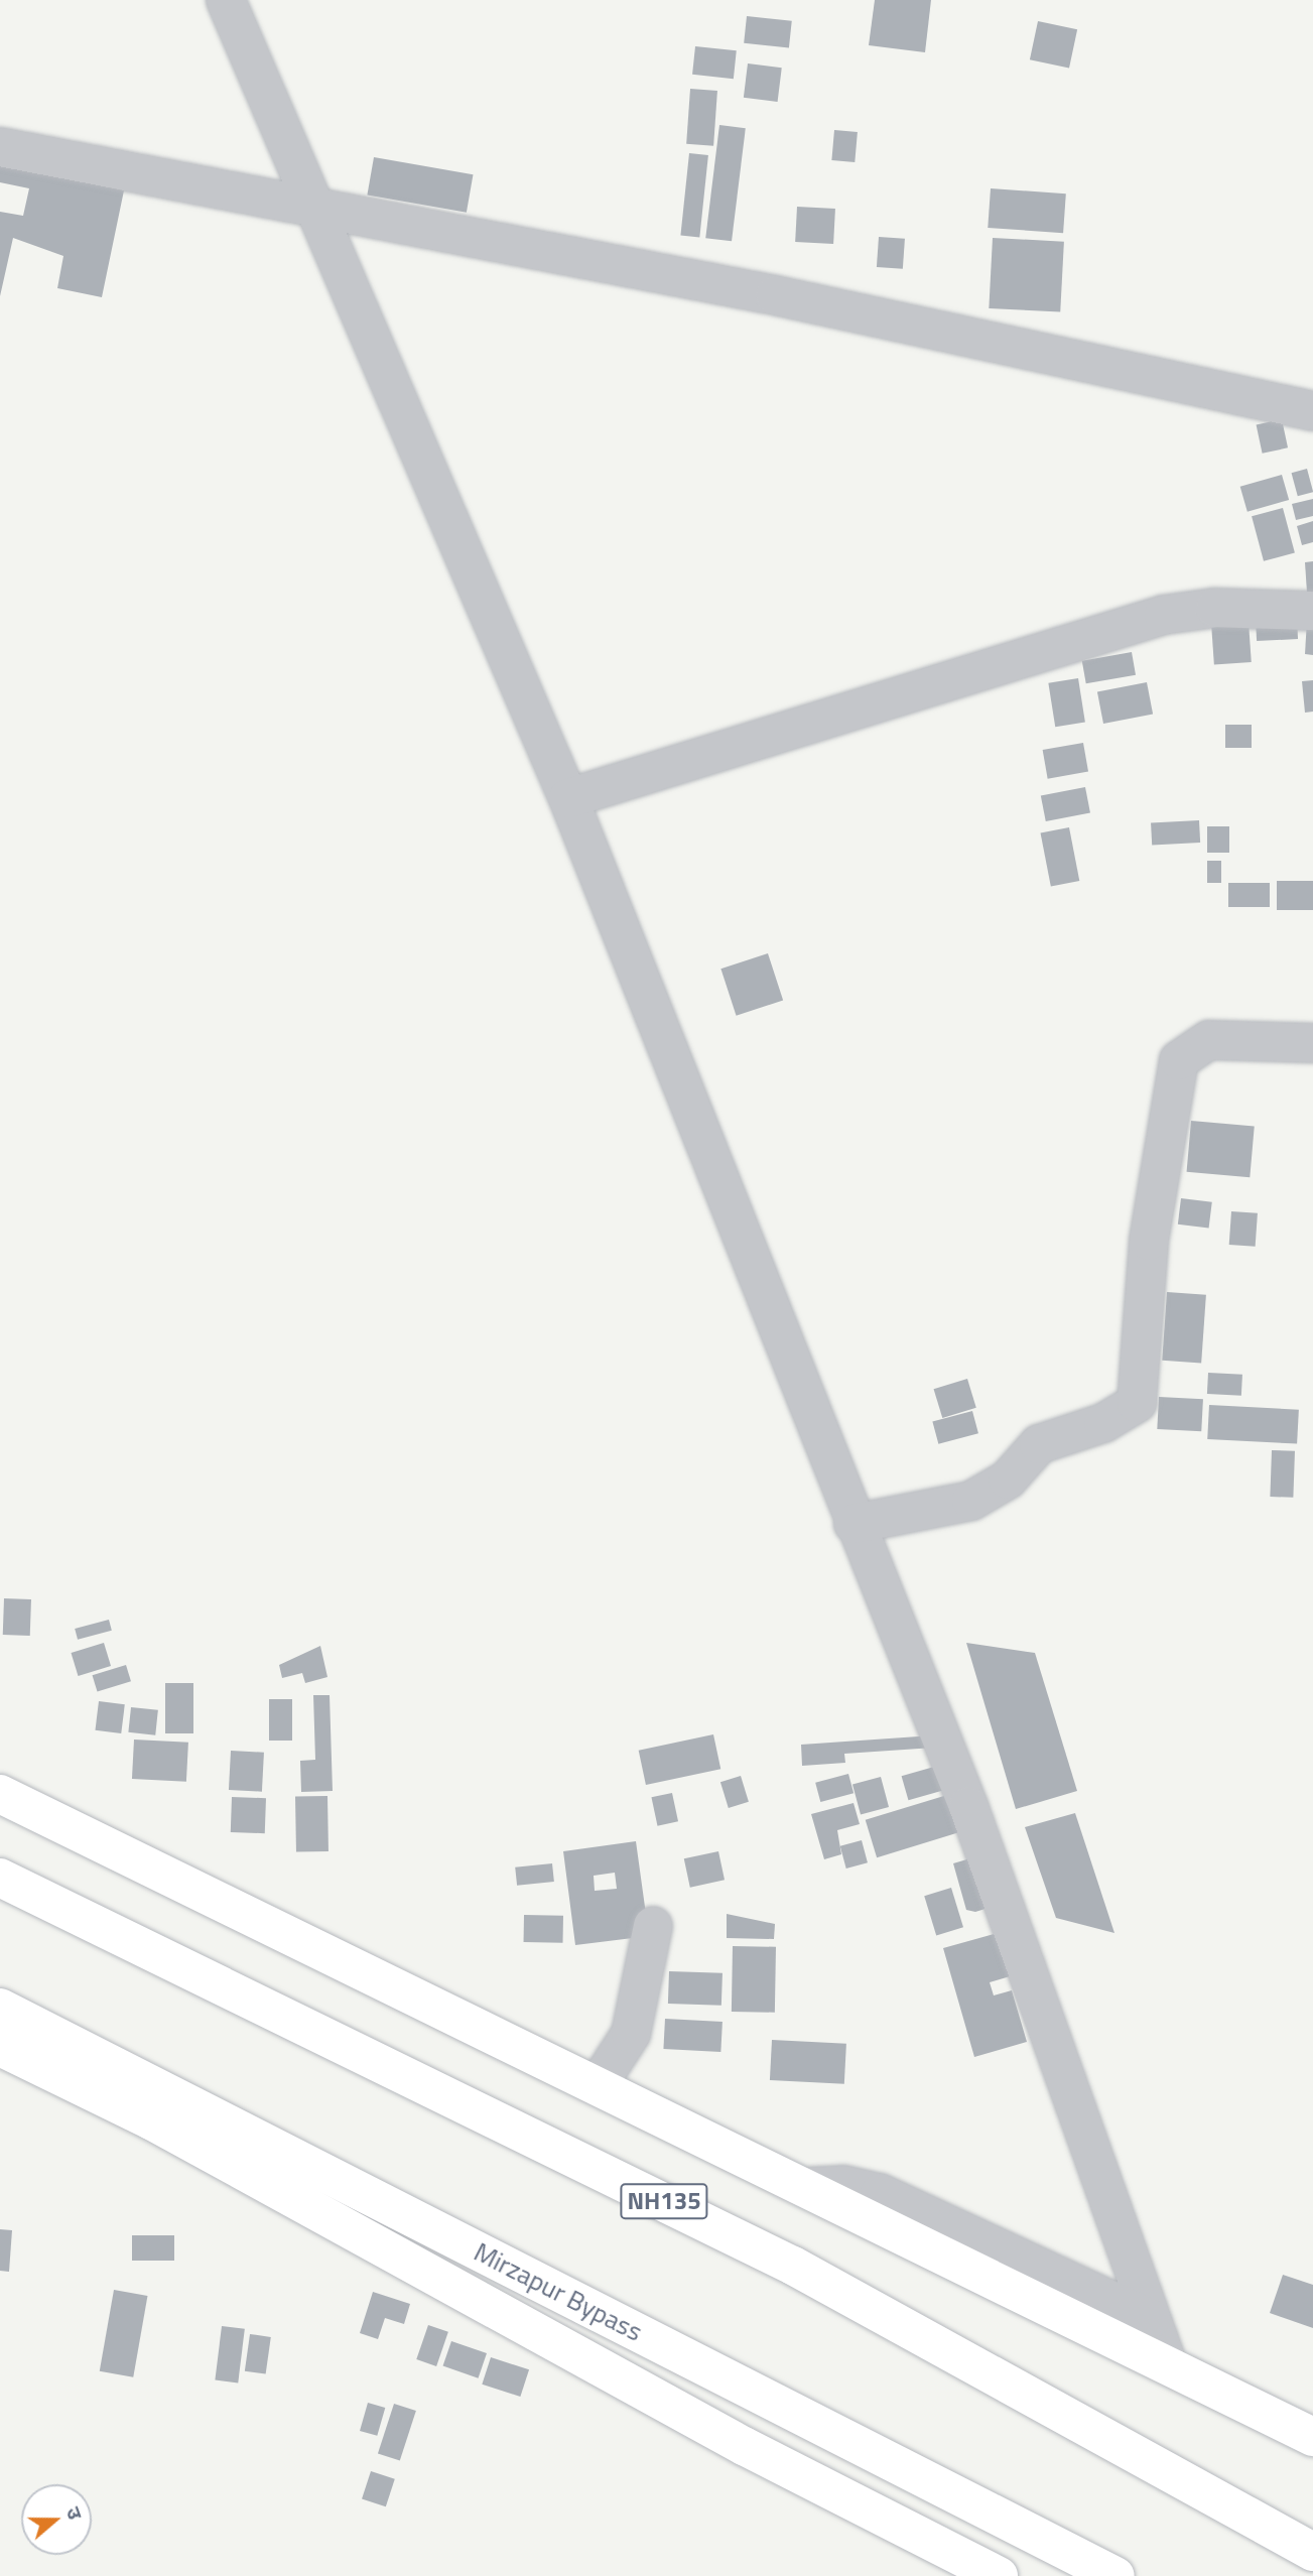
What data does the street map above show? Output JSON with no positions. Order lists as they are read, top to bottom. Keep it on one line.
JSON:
{"streets":{"main road":["NH135","Mirzapur Bypass"]},"north":"right"}
